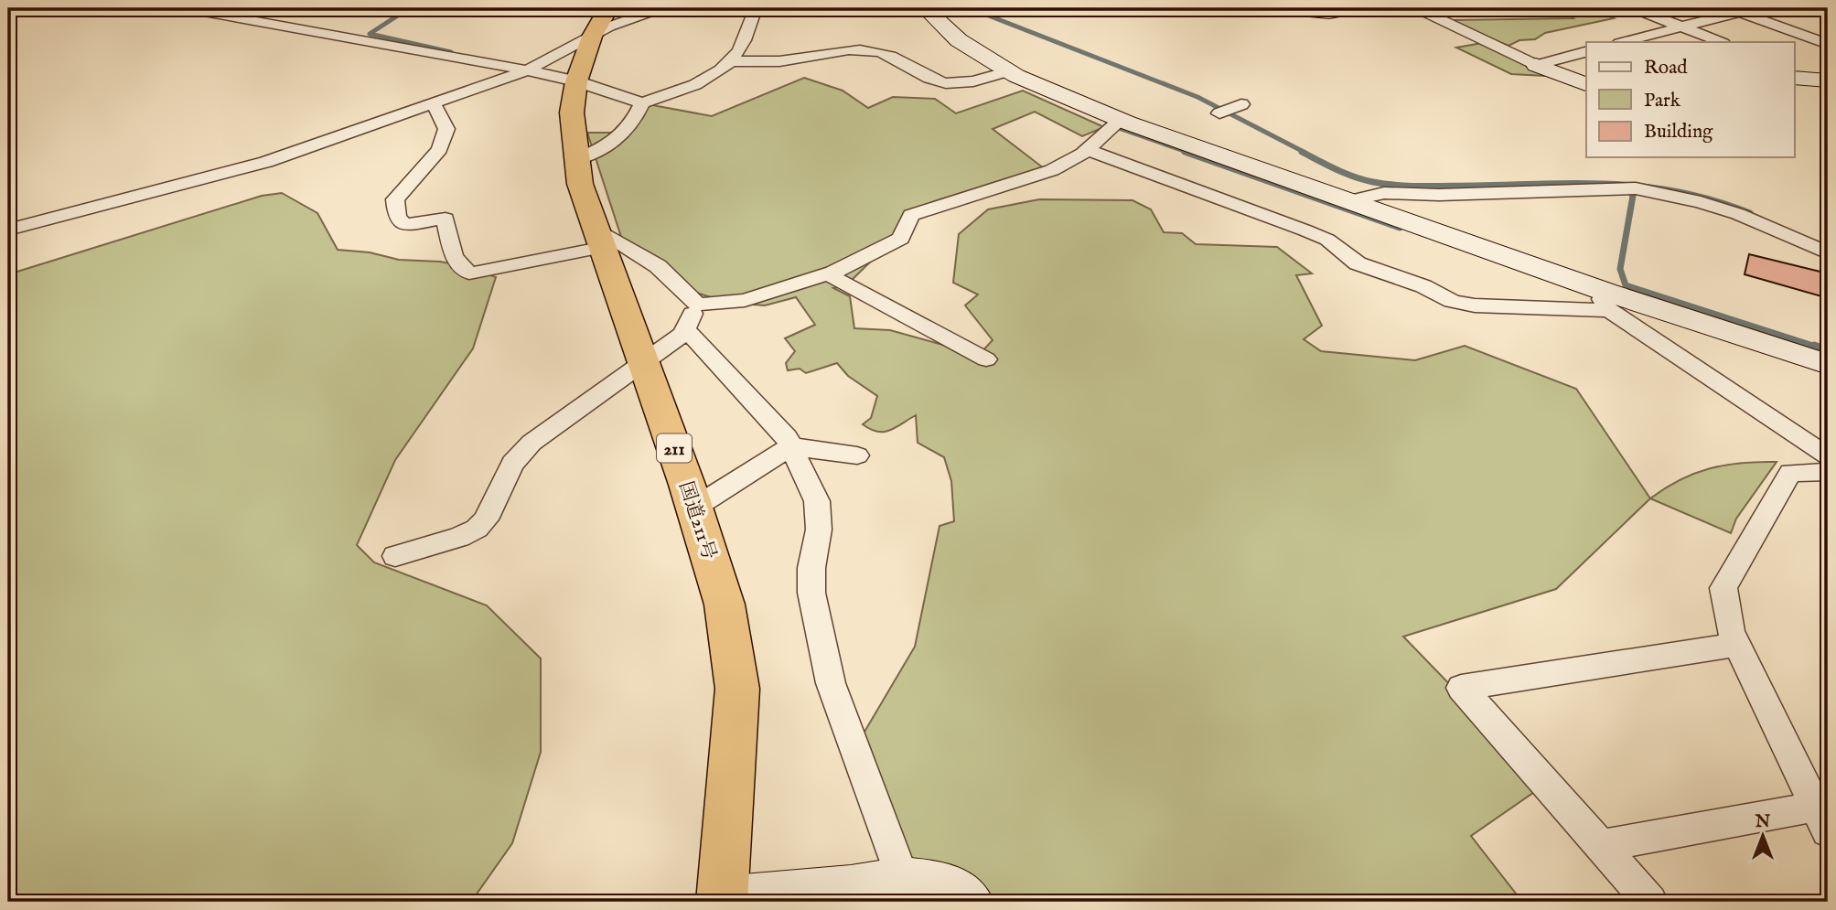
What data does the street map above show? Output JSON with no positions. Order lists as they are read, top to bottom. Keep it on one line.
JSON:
{"streets":{"highway":["211","国道211号"]},"legend":["Road","Park","Building"],"north":"top"}
